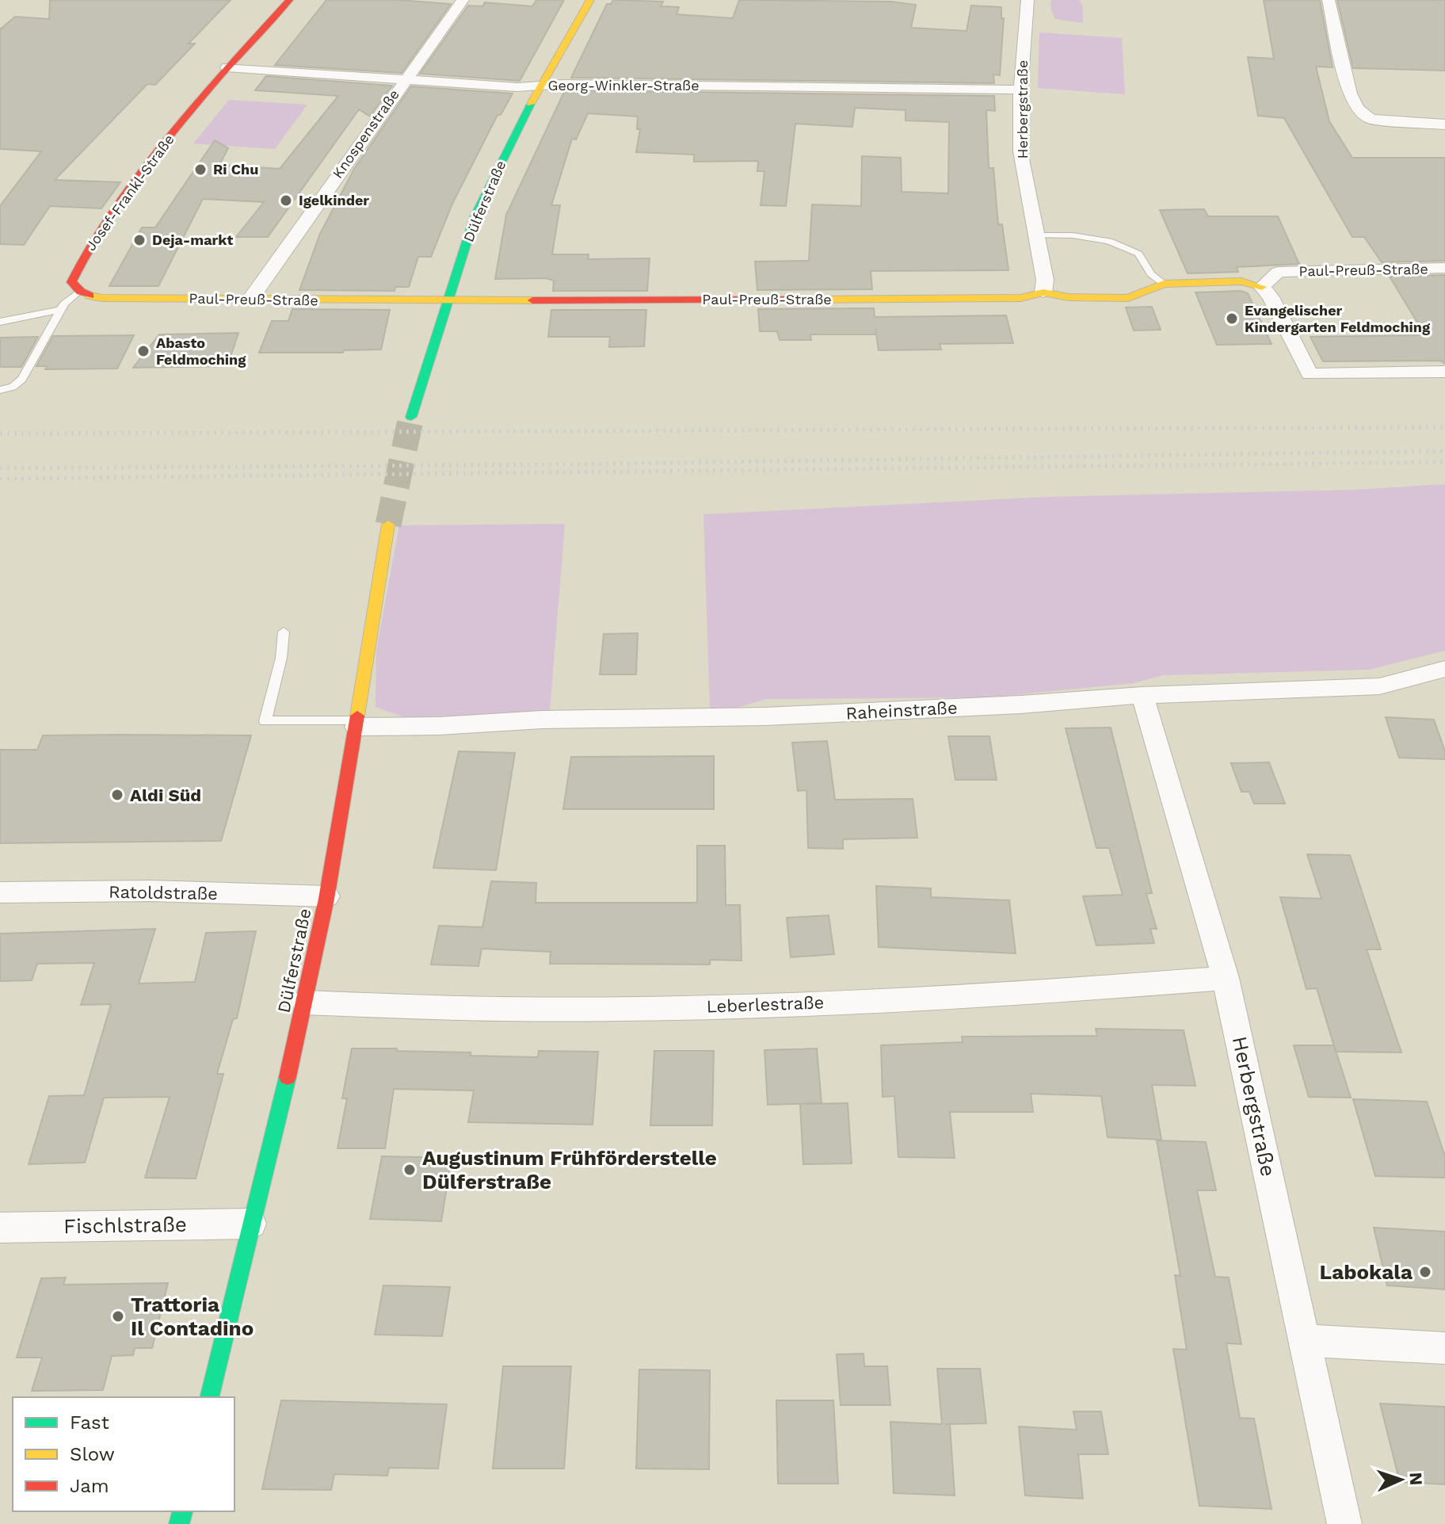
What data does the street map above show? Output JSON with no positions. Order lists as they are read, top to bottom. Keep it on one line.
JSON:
{"streets":{"main road":["Josef-Frankl-Straße","Dülferstraße","Paul-Preuß-Straße"],"street":["Georg-Winkler-Straße","Herbergstraße","Knospenstraße","Raheinstraße","Ratoldstraße","Leberlestraße","Fischlstraße"]},"crossings":[["Georg-Winkler-Straße","Herbergstraße"],["Georg-Winkler-Straße","Knospenstraße"],["Georg-Winkler-Straße","Josef-Frankl-Straße"],["Georg-Winkler-Straße","Dülferstraße"],["Herbergstraße","Paul-Preuß-Straße"],["Herbergstraße","Raheinstraße"],["Herbergstraße","Leberlestraße"],["Knospenstraße","Paul-Preuß-Straße"],["Josef-Frankl-Straße","Paul-Preuß-Straße"],["Dülferstraße","Paul-Preuß-Straße"],["Dülferstraße","Raheinstraße"],["Dülferstraße","Ratoldstraße"],["Dülferstraße","Leberlestraße"],["Dülferstraße","Fischlstraße"]],"places":["Ri Chu","Igelkinder","Deja-markt","Evangelischer Kindergarten Feldmoching","Abasto Feldmoching","Aldi Süd","Augustinum Frühförderstelle Dülferstraße","Labokala","Trattoria Il Contadino"],"legend":["Fast","Slow","Jam"],"north":"right"}
